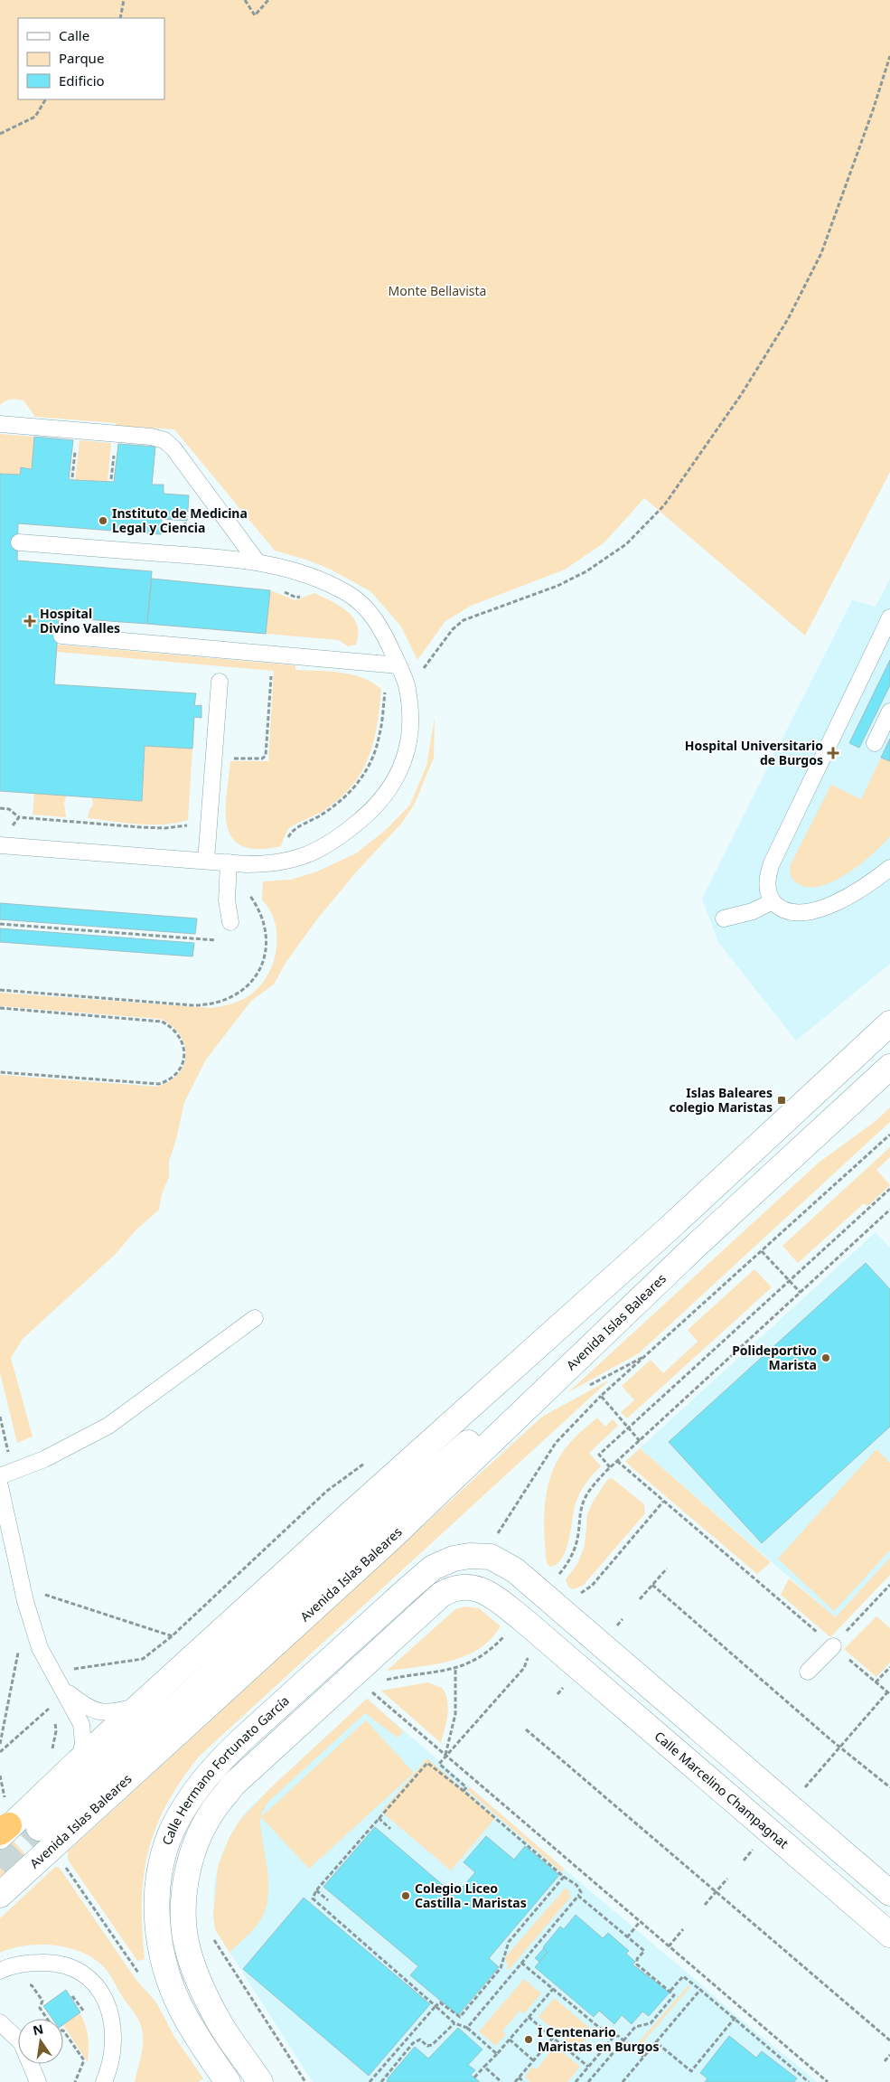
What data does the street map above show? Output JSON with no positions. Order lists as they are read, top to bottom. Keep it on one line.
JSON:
{"streets":{"main road":["Avenida Islas Baleares","Calle Hermano Fortunato García","Calle Marcelino Champagnat"]},"crossings":[["Calle Hermano Fortunato García","Calle Marcelino Champagnat"]],"parks":["Monte Bellavista"],"places":{"other":["Instituto de Medicina Legal y Ciencia","Polideportivo Marista","Colegio Liceo Castilla - Maristas","I Centenario Maristas en Burgos"],"health":["Hospital Divino Valles","Hospital Universitario de Burgos"],"transit":["Islas Baleares colegio Maristas"]},"legend":["Calle","Parque","Edificio"],"north":"top"}
